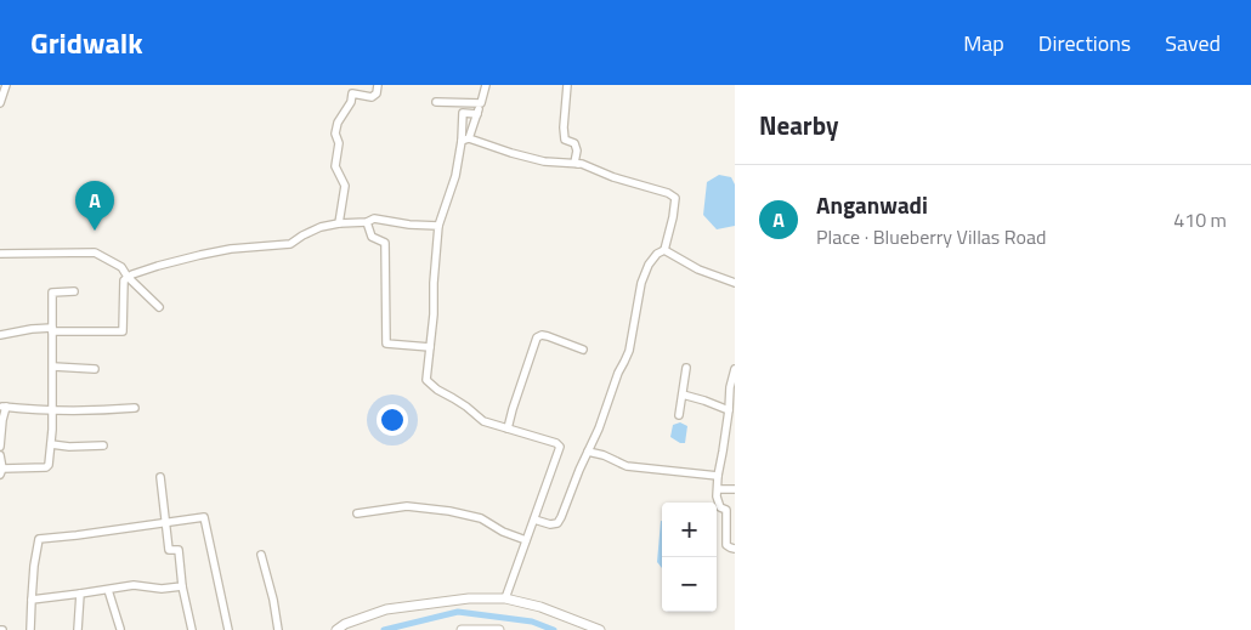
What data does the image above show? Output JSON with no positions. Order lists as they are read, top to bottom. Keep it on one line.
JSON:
{"page":{"header":"Gridwalk","nav":["Map","Directions","Saved"],"heading":"Nearby","list":[{"mark":"A","name":"Anganwadi","note":"Place · Blueberry Villas Road","value":"410 m"}],"pins":"A","map_buttons":["+","−"]}}
